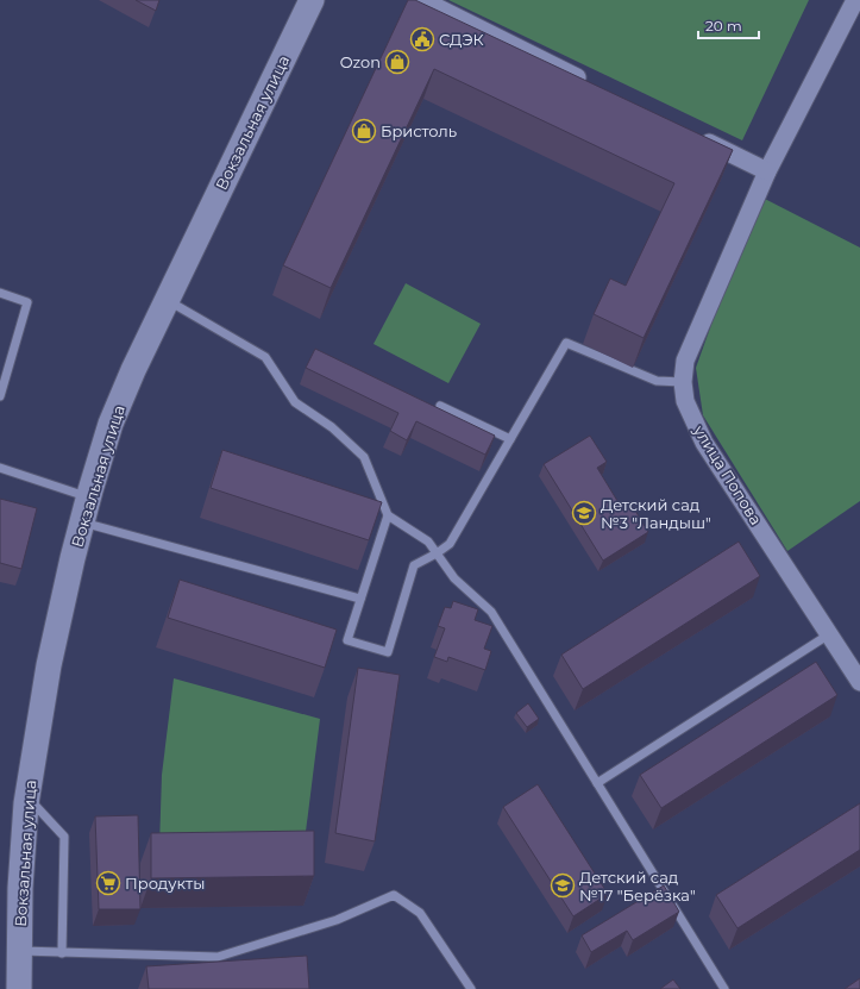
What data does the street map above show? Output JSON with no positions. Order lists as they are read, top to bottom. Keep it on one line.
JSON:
{"streets":{"street":["Вокзальная улица","улица Попова"]},"places":{"public building":["СДЭК"],"shop":["Ozon","Бристоль"],"school or university":["Детский сад №3 \"Ландыш\"","Детский сад №17 \"Берёзка\""],"supermarket":["Продукты"]},"scale_bar":"20 m"}
